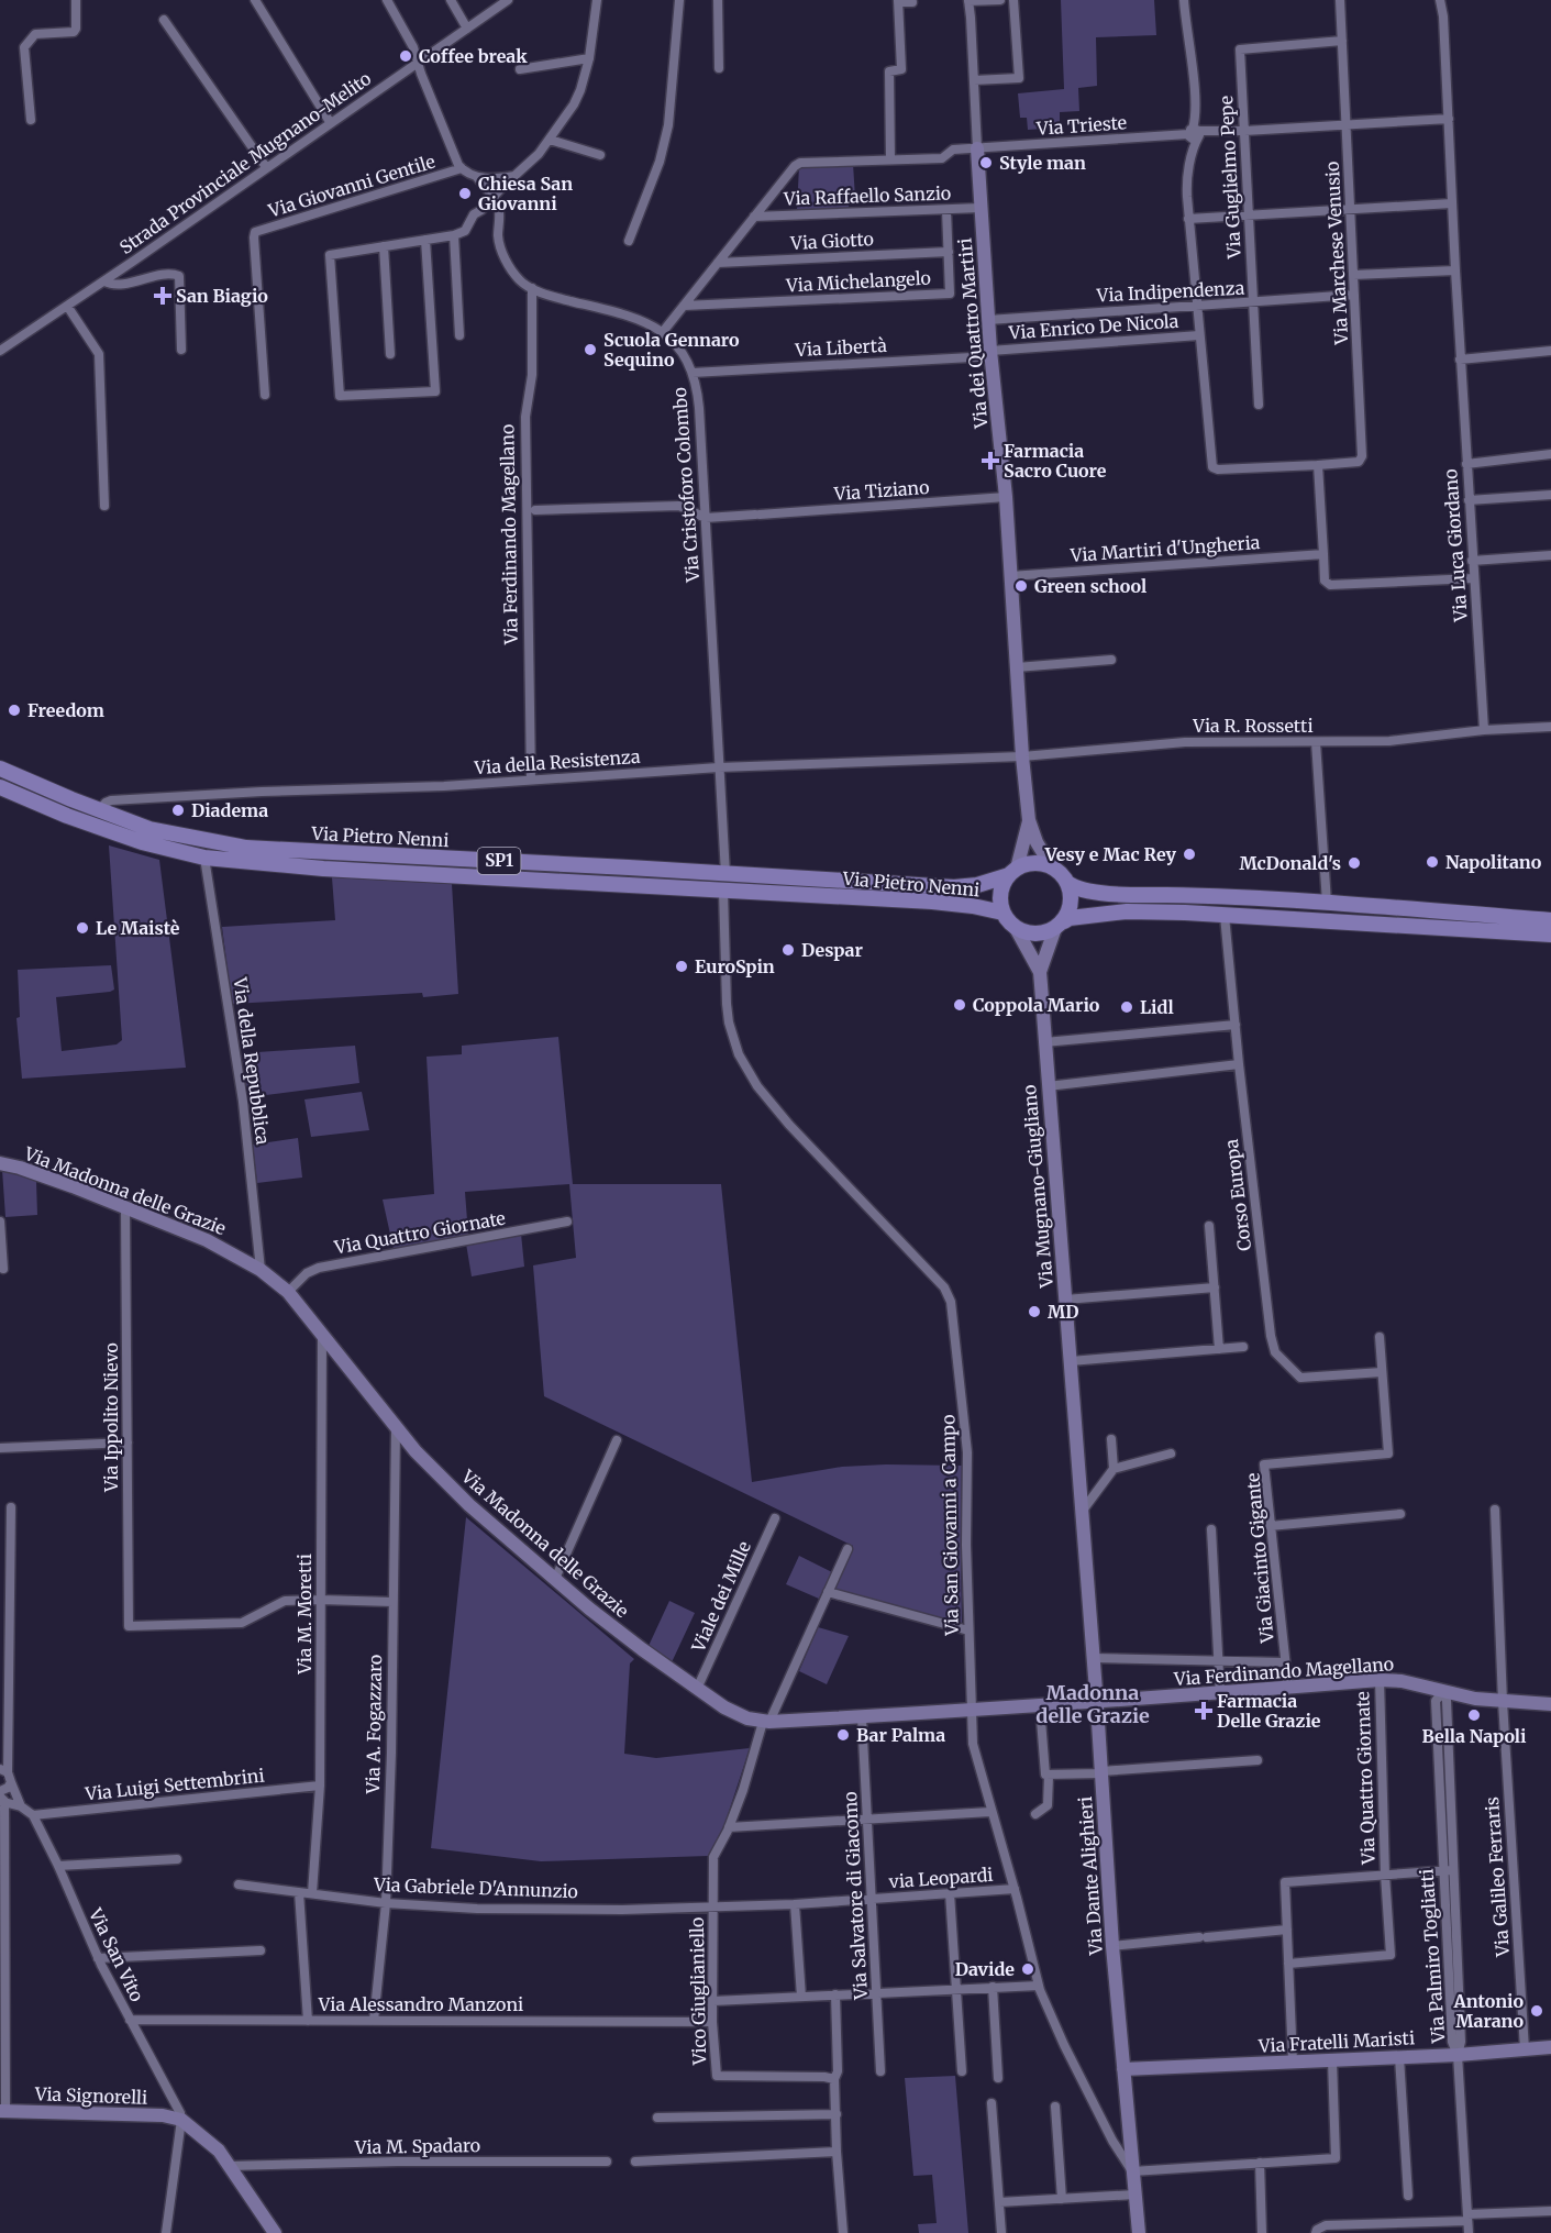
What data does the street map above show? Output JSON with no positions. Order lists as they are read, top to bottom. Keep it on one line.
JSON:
{"streets":{"main road":["Via Pietro Nenni","SP1"],"street":["Via Trieste","Strada Provinciale Mugnano-Melito","Via Guglielmo Pepe","Via Giovanni Gentile","Via Raffaello Sanzio","Via Giotto","Via Marchese Venusio","Via Michelangelo","Via Indipendenza","Via Enrico De Nicola","Via dei Quattro Martiri","Via Libertà","Via Cristoforo Colombo","Via Tiziano","Via Ferdinando Magellano","Via Luca Giordano","Via Martiri d'Ungheria","Via R. Rossetti","Via della Resistenza","Via della Repubblica","Via Mugnano-Giugliano","Via Madonna delle Grazie","Corso Europa","Via Quattro Giornate","Via Ippolito Nievo","Via San Giovanni a Campo","Via Giacinto Gigante","Viale dei Mille","Via M. Moretti","Via A. Fogazzaro","Via Luigi Settembrini","Via Dante Alighieri","Via Galileo Ferraris","via Leopardi","Via Gabriele D'Annunzio","Via Salvatore di Giacomo","Via San Vito","Via Palmiro Togliatti","Vico Giuglianiello","Via Alessandro Manzoni","Via Fratelli Maristi","Via Signorelli","Via M. Spadaro"]},"crossings":[["Via Trieste","Via Guglielmo Pepe"],["Via Trieste","Via Raffaello Sanzio"],["Via Trieste","Via Giotto"],["Via Trieste","Via Marchese Venusio"],["Via Trieste","Via Michelangelo"],["Via Trieste","Via dei Quattro Martiri"],["Via Trieste","Via Cristoforo Colombo"],["Via Trieste","Via Luca Giordano"],["Via Guglielmo Pepe","Via Marchese Venusio"],["Via Guglielmo Pepe","Via Indipendenza"],["Via Raffaello Sanzio","Via Michelangelo"],["Via Raffaello Sanzio","Via dei Quattro Martiri"],["Via Giotto","Via Michelangelo"],["Via Marchese Venusio","Via Indipendenza"],["Via Indipendenza","Via dei Quattro Martiri"],["Via Enrico De Nicola","Via dei Quattro Martiri"],["Via Enrico De Nicola","Via Libertà"],["Via dei Quattro Martiri","Via Libertà"],["Via dei Quattro Martiri","Via Tiziano"],["Via dei Quattro Martiri","Via Martiri d'Ungheria"],["Via dei Quattro Martiri","Via R. Rossetti"],["Via dei Quattro Martiri","Via della Resistenza"],["Via dei Quattro Martiri","Via Pietro Nenni"],["Via dei Quattro Martiri","Via Mugnano-Giugliano"],["Via Libertà","Via Cristoforo Colombo"],["Via Cristoforo Colombo","Via Tiziano"],["Via Cristoforo Colombo","Via Ferdinando Magellano"],["Via Cristoforo Colombo","Via della Resistenza"],["Via Cristoforo Colombo","Via Pietro Nenni"],["Via Ferdinando Magellano","Via della Resistenza"],["Via Ferdinando Magellano","Via Madonna delle Grazie"],["Via Ferdinando Magellano","Via Quattro Giornate"],["Via Ferdinando Magellano","Via Giacinto Gigante"],["Via Ferdinando Magellano","Via Dante Alighieri"],["Via Ferdinando Magellano","Via Galileo Ferraris"],["Via Ferdinando Magellano","Via Palmiro Togliatti"],["Via Luca Giordano","Via R. Rossetti"],["Via R. Rossetti","Via della Resistenza"],["Via della Resistenza","Via Pietro Nenni"],["Via Pietro Nenni","Via della Repubblica"],["Via Pietro Nenni","Via Mugnano-Giugliano"],["Via Pietro Nenni","Via San Giovanni a Campo"],["Via della Repubblica","Via Madonna delle Grazie"],["Via Mugnano-Giugliano","Via Dante Alighieri"],["Via Madonna delle Grazie","Via Quattro Giornate"],["Via Madonna delle Grazie","Via Ippolito Nievo"],["Via Madonna delle Grazie","Via San Giovanni a Campo"],["Via Madonna delle Grazie","Viale dei Mille"],["Via Madonna delle Grazie","Via M. Moretti"],["Via Madonna delle Grazie","Via A. Fogazzaro"],["Via Madonna delle Grazie","Via Dante Alighieri"],["Via Madonna delle Grazie","Via Salvatore di Giacomo"],["Via Madonna delle Grazie","Vico Giuglianiello"],["Corso Europa","Via Giacinto Gigante"],["Via Quattro Giornate","Via Palmiro Togliatti"],["Via Quattro Giornate","Via Fratelli Maristi"],["Via Ippolito Nievo","Via M. Moretti"],["Via San Giovanni a Campo","Via Dante Alighieri"],["Via San Giovanni a Campo","via Leopardi"],["Via M. Moretti","Via Luigi Settembrini"],["Via M. Moretti","Via Gabriele D'Annunzio"],["Via A. Fogazzaro","Via Gabriele D'Annunzio"],["Via A. Fogazzaro","Via Alessandro Manzoni"],["Via Luigi Settembrini","Via San Vito"],["Via Dante Alighieri","Via Fratelli Maristi"],["Via Galileo Ferraris","Via Fratelli Maristi"],["via Leopardi","Via Gabriele D'Annunzio"],["via Leopardi","Via Salvatore di Giacomo"],["via Leopardi","Vico Giuglianiello"],["Via Gabriele D'Annunzio","Vico Giuglianiello"],["Via San Vito","Via Alessandro Manzoni"],["Via San Vito","Via Signorelli"],["Via Palmiro Togliatti","Via Fratelli Maristi"],["Vico Giuglianiello","Via Alessandro Manzoni"]],"districts":["Madonna delle Grazie"],"places":{"other":["Coffee break","Style man","Chiesa San Giovanni","Scuola Gennaro Sequino","Green school","Freedom","Diadema","Vesy e Mac Rey","Napolitano","McDonald's","Le Maistè","Despar","EuroSpin","Coppola Mario","Lidl","MD","Bella Napoli","Bar Palma","Davide","Antonio Marano"],"health":["San Biagio","Farmacia Sacro Cuore","Farmacia Delle Grazie"]}}
